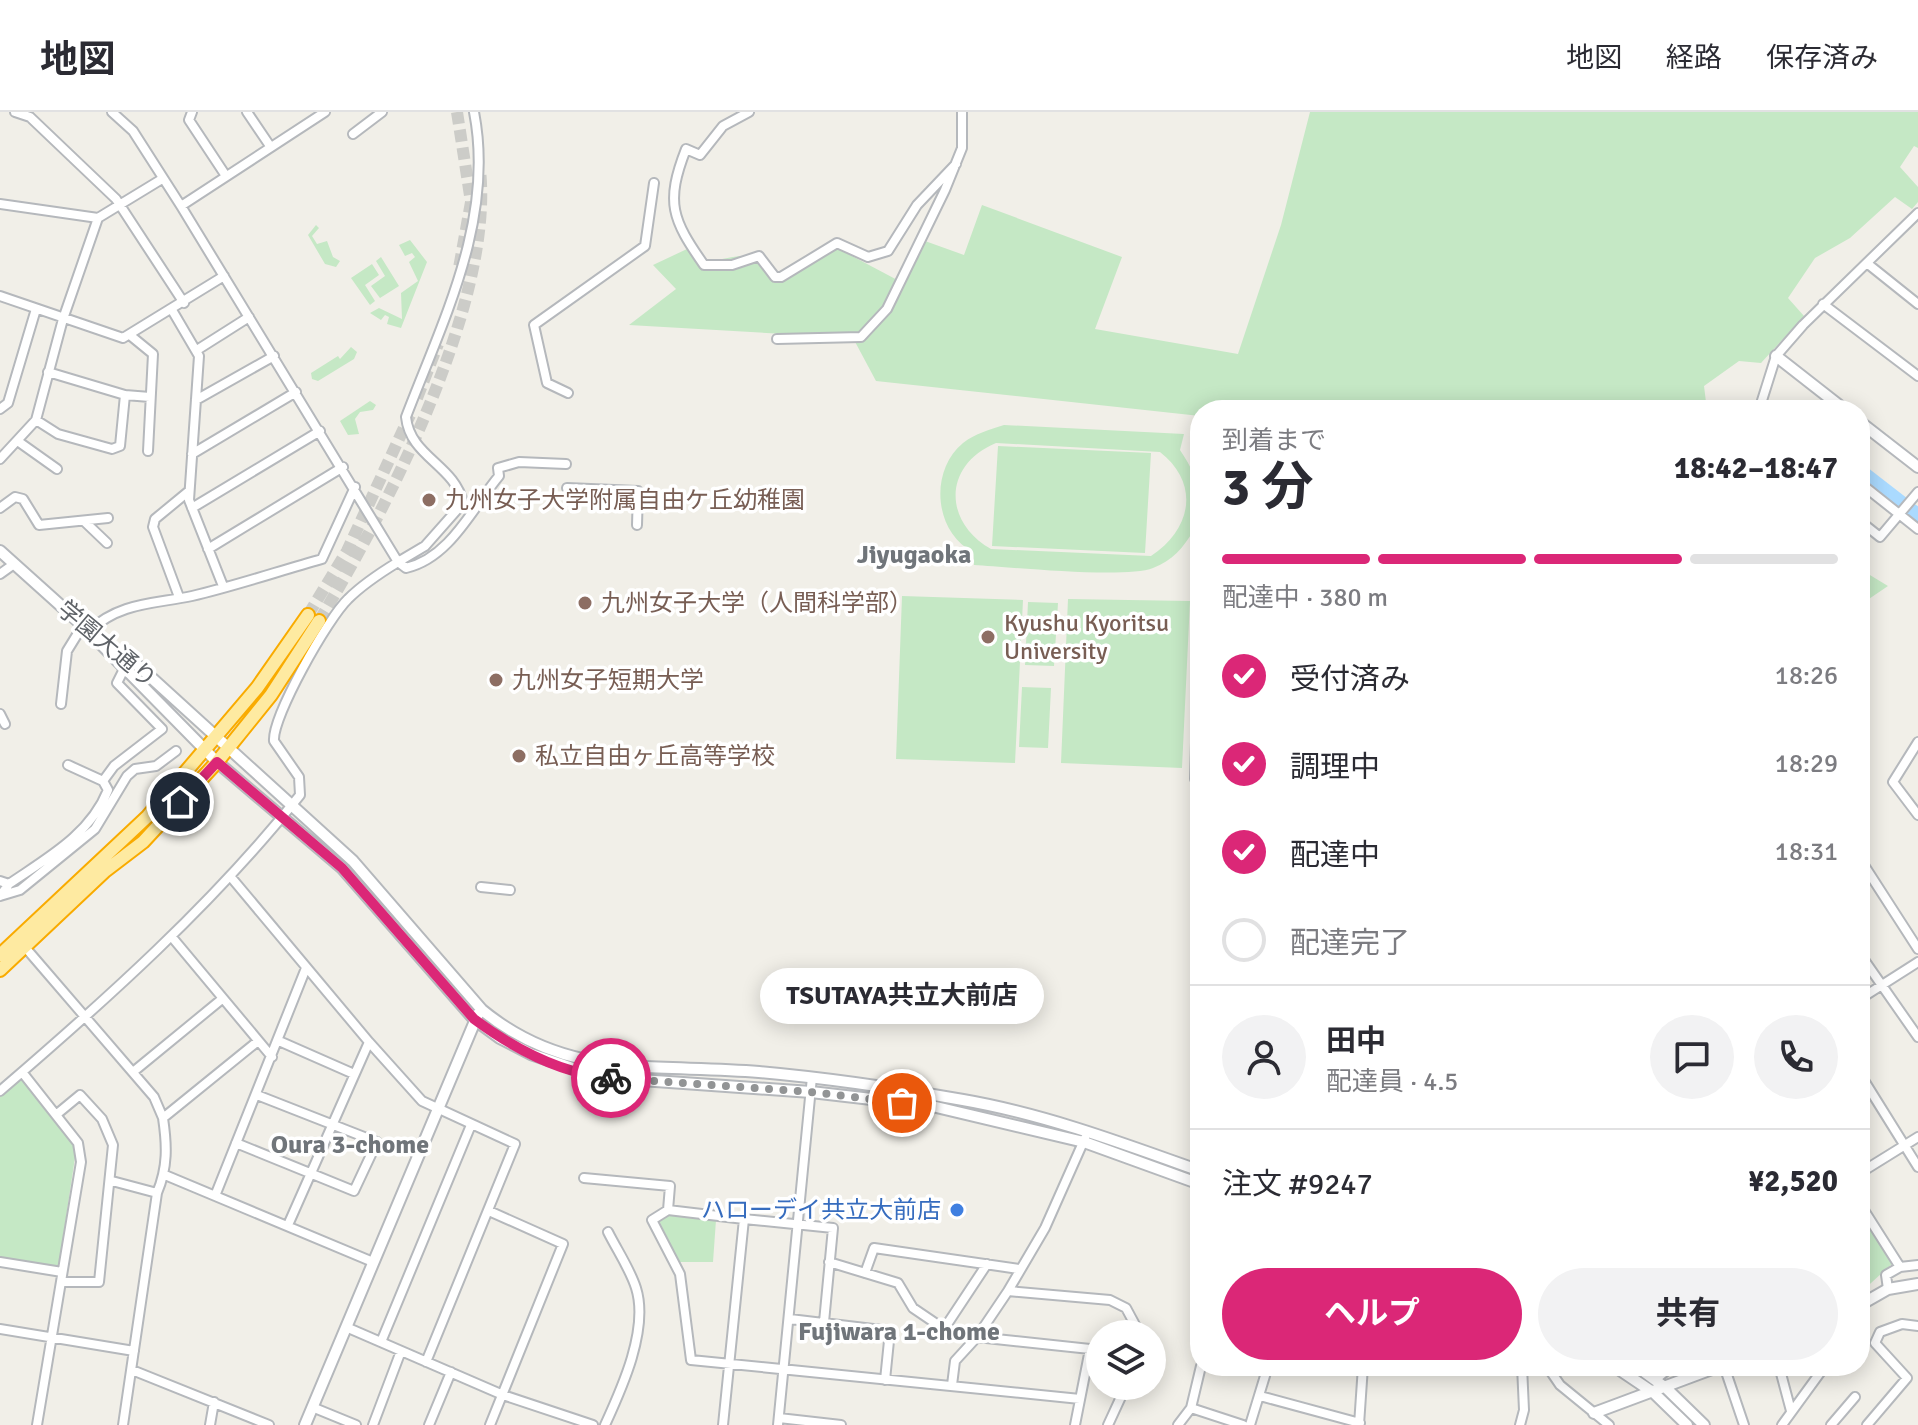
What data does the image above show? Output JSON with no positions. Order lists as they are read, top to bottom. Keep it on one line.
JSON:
{"streets":{"street":["学園大通り"]},"districts":["Jiyugaoka","Oura 3-chome","Fujiwara 1-chome"],"places":["九州女子大学附属自由ケ丘幼稚園","九州女子大学（人間科学部）","Kyushu Kyoritsu University","九州女子短期大学","私立自由ヶ丘高等学校","TSUTAYA共立大前店","ハローデイ共立大前店"],"page":{"header":"地図","nav":["地図","経路","保存済み"],"heading":["3 分","到着まで","18:42–18:47"],"panel":["田中","配達員 · 4.5","注文 #9247","¥2,520"],"bar":"配達中 · 380 m","list":[["受付済み","18:26"],["調理中","18:29"],["配達中","18:31"],"配達完了"],"bubble":"TSUTAYA共立大前店","buttons":["ヘルプ","共有"]}}
